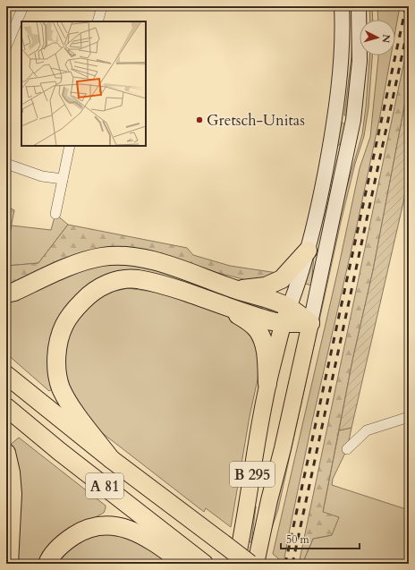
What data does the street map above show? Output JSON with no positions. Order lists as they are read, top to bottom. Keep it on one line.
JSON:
{"streets":{"highway":["A 81"],"main road":["B 295"]},"places":["Gretsch-Unitas"],"scale_bar":"50 m","north":"right"}
